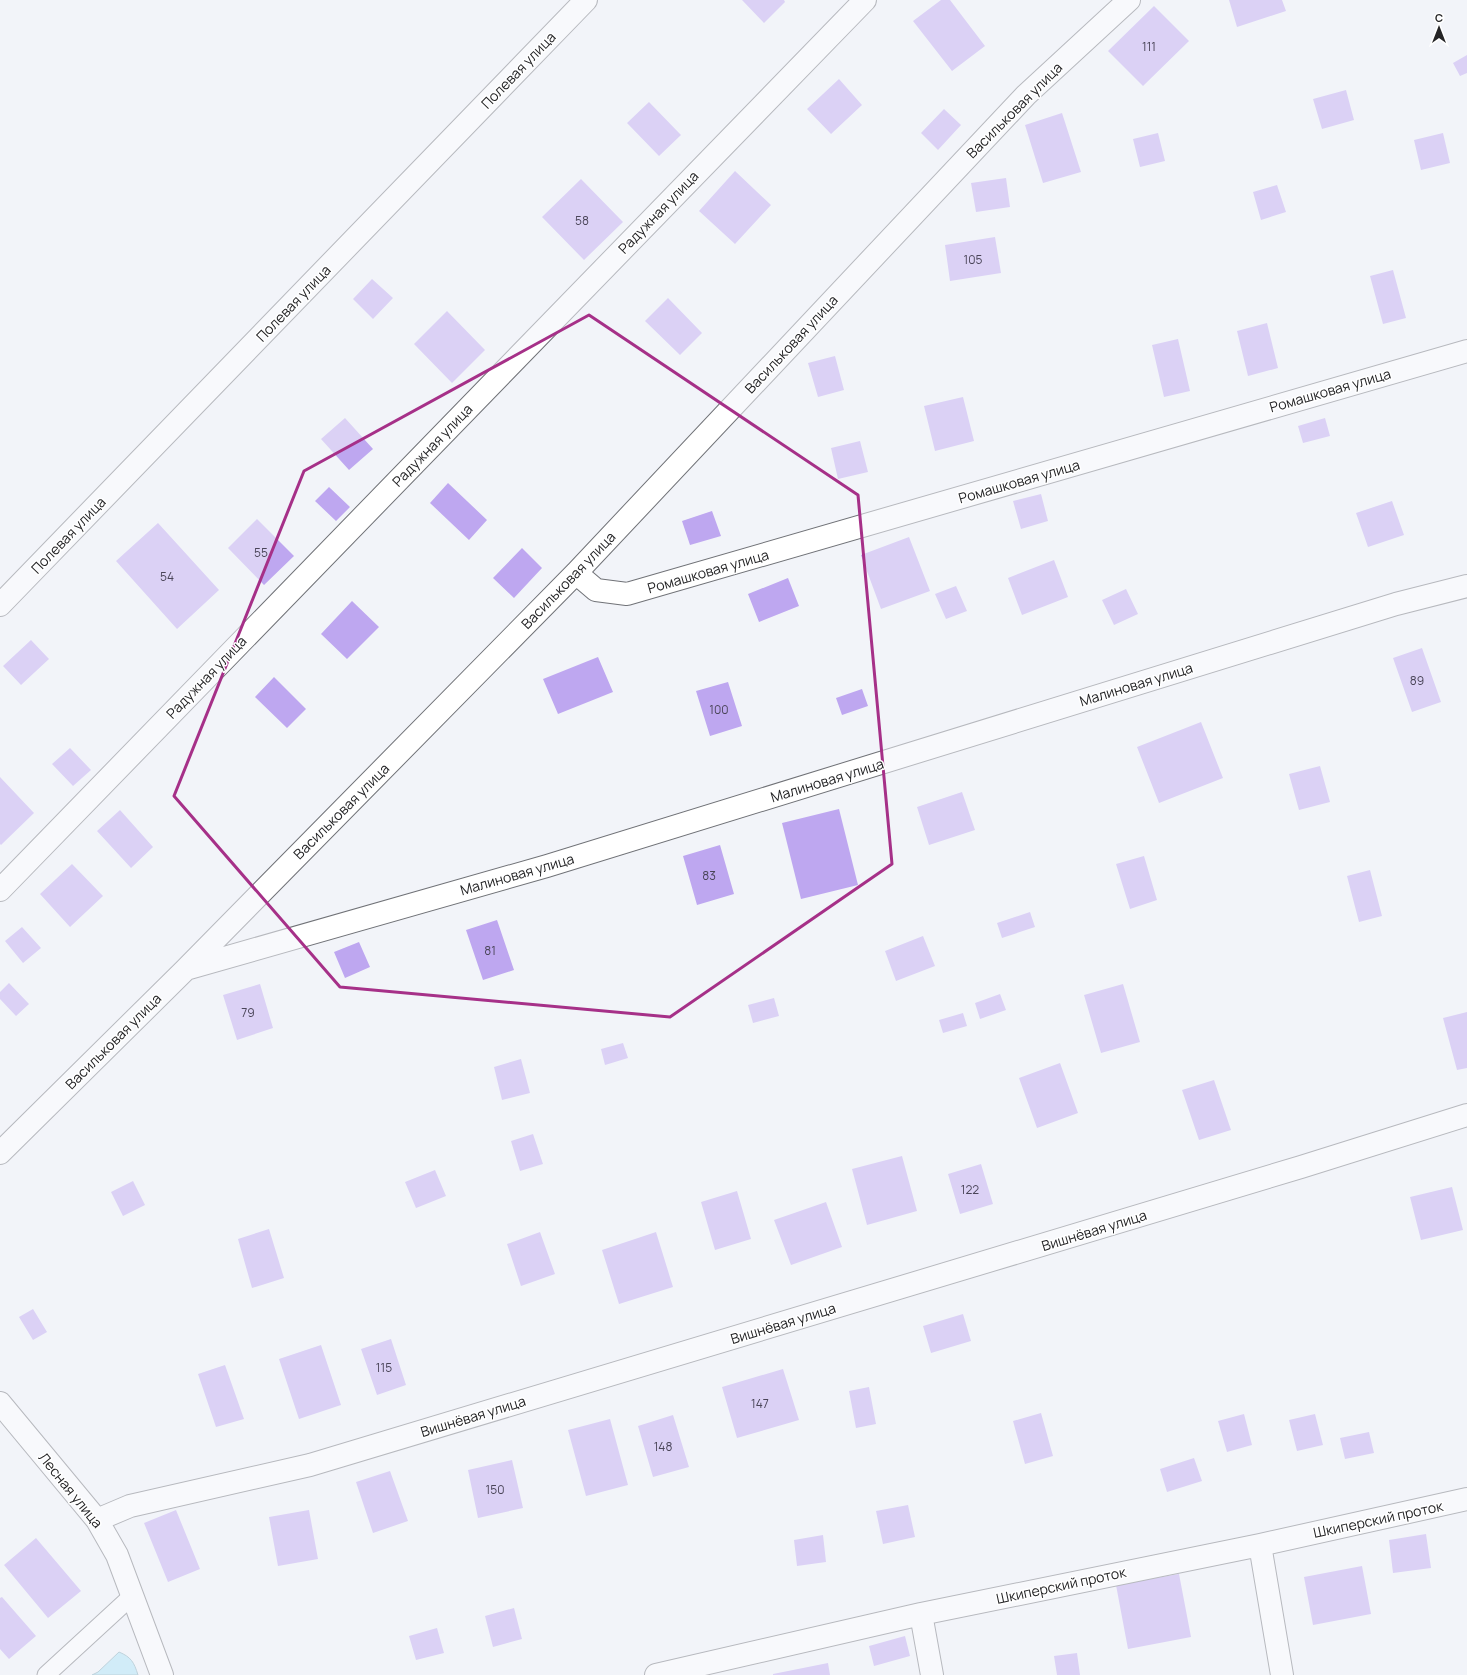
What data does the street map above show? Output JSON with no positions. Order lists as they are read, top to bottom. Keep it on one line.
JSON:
{"streets":{"street":["Полевая улица","Васильковая улица","Радужная улица","Ромашковая улица","Малиновая улица","Вишнёвая улица","Лесная улица","Шкиперский проток"]},"crossings":[["Васильковая улица","Ромашковая улица"],["Васильковая улица","Малиновая улица"],["Вишнёвая улица","Лесная улица"]],"house_numbers":["111","58","105","55","54","89","100","83","81","79","122","115","147","148","150"],"north":"top"}
